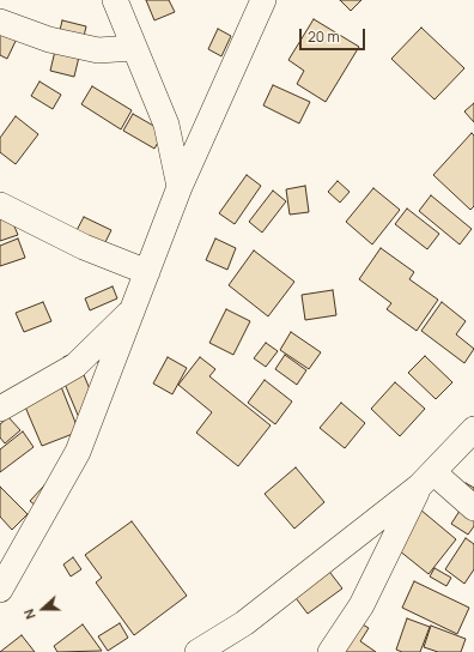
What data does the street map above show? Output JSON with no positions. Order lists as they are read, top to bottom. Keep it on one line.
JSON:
{"scale_bar":"20 m","north":"left"}
